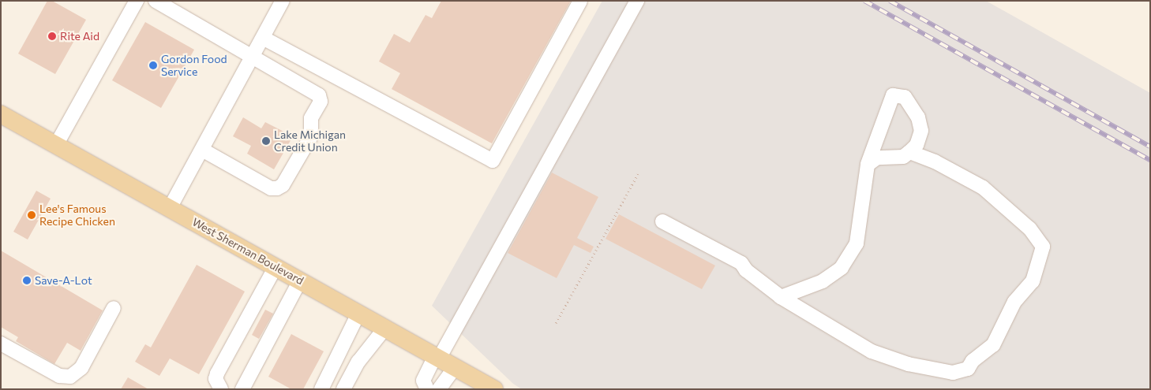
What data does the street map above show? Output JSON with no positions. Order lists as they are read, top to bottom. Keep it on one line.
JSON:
{"streets":{"main road":["West Sherman Boulevard"]},"places":["Rite Aid","Gordon Food Service","Lake Michigan Credit Union","Lee's Famous Recipe Chicken","Save-A-Lot"]}
